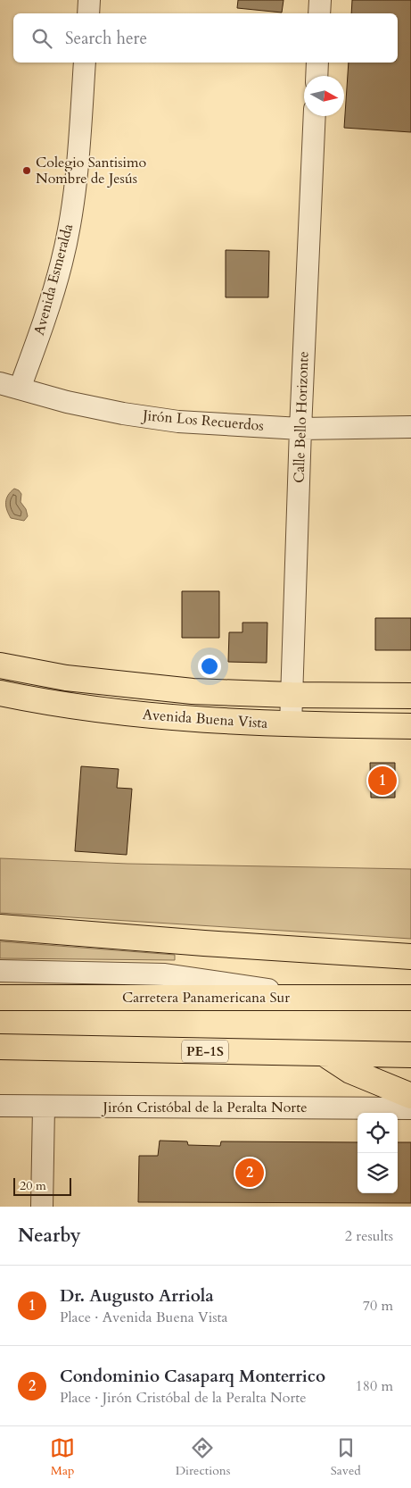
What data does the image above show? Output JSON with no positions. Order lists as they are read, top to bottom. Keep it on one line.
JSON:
{"streets":{"main road":["Avenida Buena Vista","Carretera Panamericana Sur","PE-1S"],"street":["Avenida Esmeralda","Calle Bello Horizonte","Jirón Los Recuerdos","Jirón Cristóbal de la Peralta Norte"]},"crossings":[["Avenida Esmeralda","Jirón Los Recuerdos"],["Calle Bello Horizonte","Jirón Los Recuerdos"],["Calle Bello Horizonte","Avenida Buena Vista"]],"places":["Colegio Santisimo Nombre de Jesús"],"scale_bar":"20 m","north":"right","page":{"search":"Search here","pins":["1","2"],"scale":"20 m","heading":["Nearby","2 results"],"list":[{"mark":"1","name":"Dr. Augusto Arriola","note":"Place · Avenida Buena Vista","value":"70 m"},{"mark":"2","name":"Condominio Casaparq Monterrico","note":"Place · Jirón Cristóbal de la Peralta Norte","value":"180 m"}],"nav":["Map","Directions","Saved"]}}
